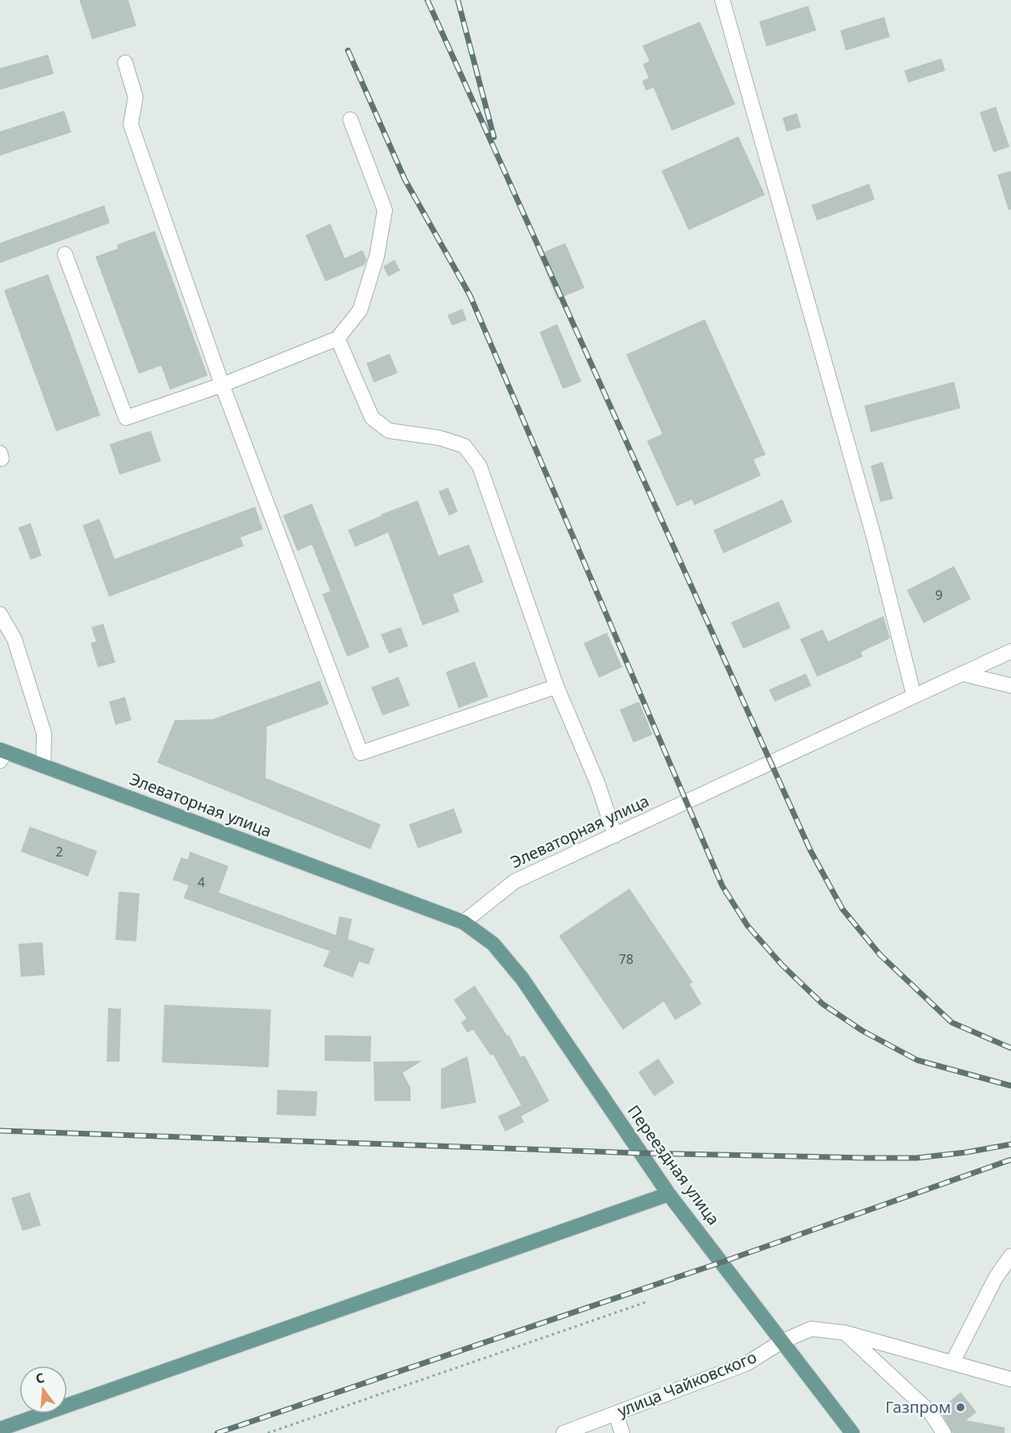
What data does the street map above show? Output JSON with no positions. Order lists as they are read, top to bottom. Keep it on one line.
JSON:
{"streets":{"main road":["Элеваторная улица","Переездная улица"],"street":["улица Чайковского"]},"crossings":[["Элеваторная улица","Переездная улица"],["Переездная улица","улица Чайковского"]],"places":["Газпром"],"house_numbers":["9","2","4","78"],"north":"top"}
